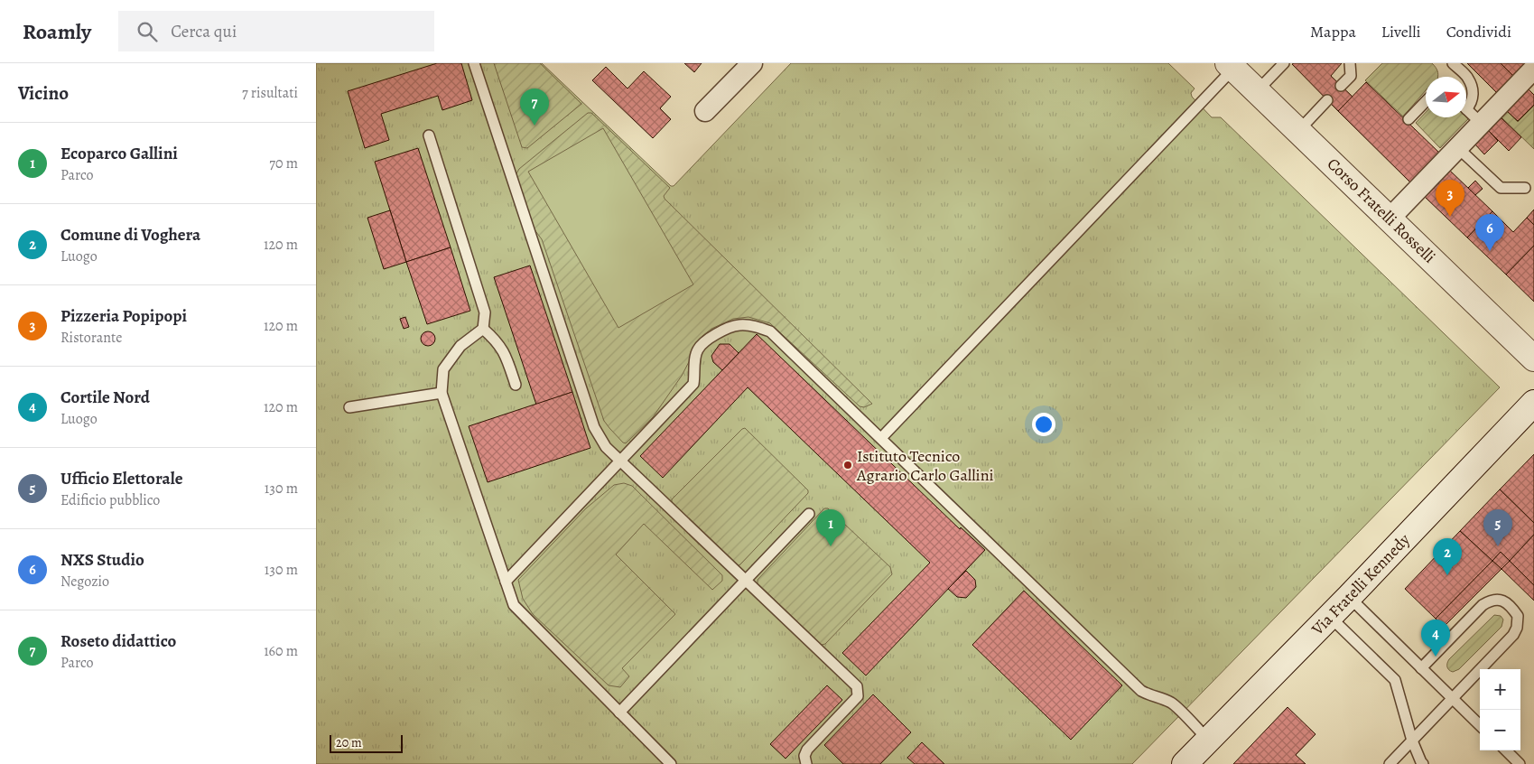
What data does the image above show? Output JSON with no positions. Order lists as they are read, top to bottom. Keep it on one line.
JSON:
{"streets":{"main road":["Corso Fratelli Rosselli","Via Fratelli Kennedy"]},"places":["Istituto Tecnico Agrario Carlo Gallini"],"scale_bar":"20 m","north":"right","page":{"header":"Roamly","search":"Cerca qui","nav":["Mappa","Livelli","Condividi"],"heading":["Vicino","7 risultati"],"pins":["7","3","6","1","5","2","4"],"list":[{"mark":"1","name":"Ecoparco Gallini","note":"Parco","value":"70 m"},{"mark":"2","name":"Comune di Voghera","note":"Luogo","value":"120 m"},{"mark":"3","name":"Pizzeria Popipopi","note":"Ristorante","value":"120 m"},{"mark":"4","name":"Cortile Nord","note":"Luogo","value":"120 m"},{"mark":"5","name":"Ufficio Elettorale","note":"Edificio pubblico","value":"130 m"},{"mark":"6","name":"NXS Studio","note":"Negozio","value":"130 m"},{"mark":"7","name":"Roseto didattico","note":"Parco","value":"160 m"}],"map_buttons":["+","−"],"scale":"20 m"}}
